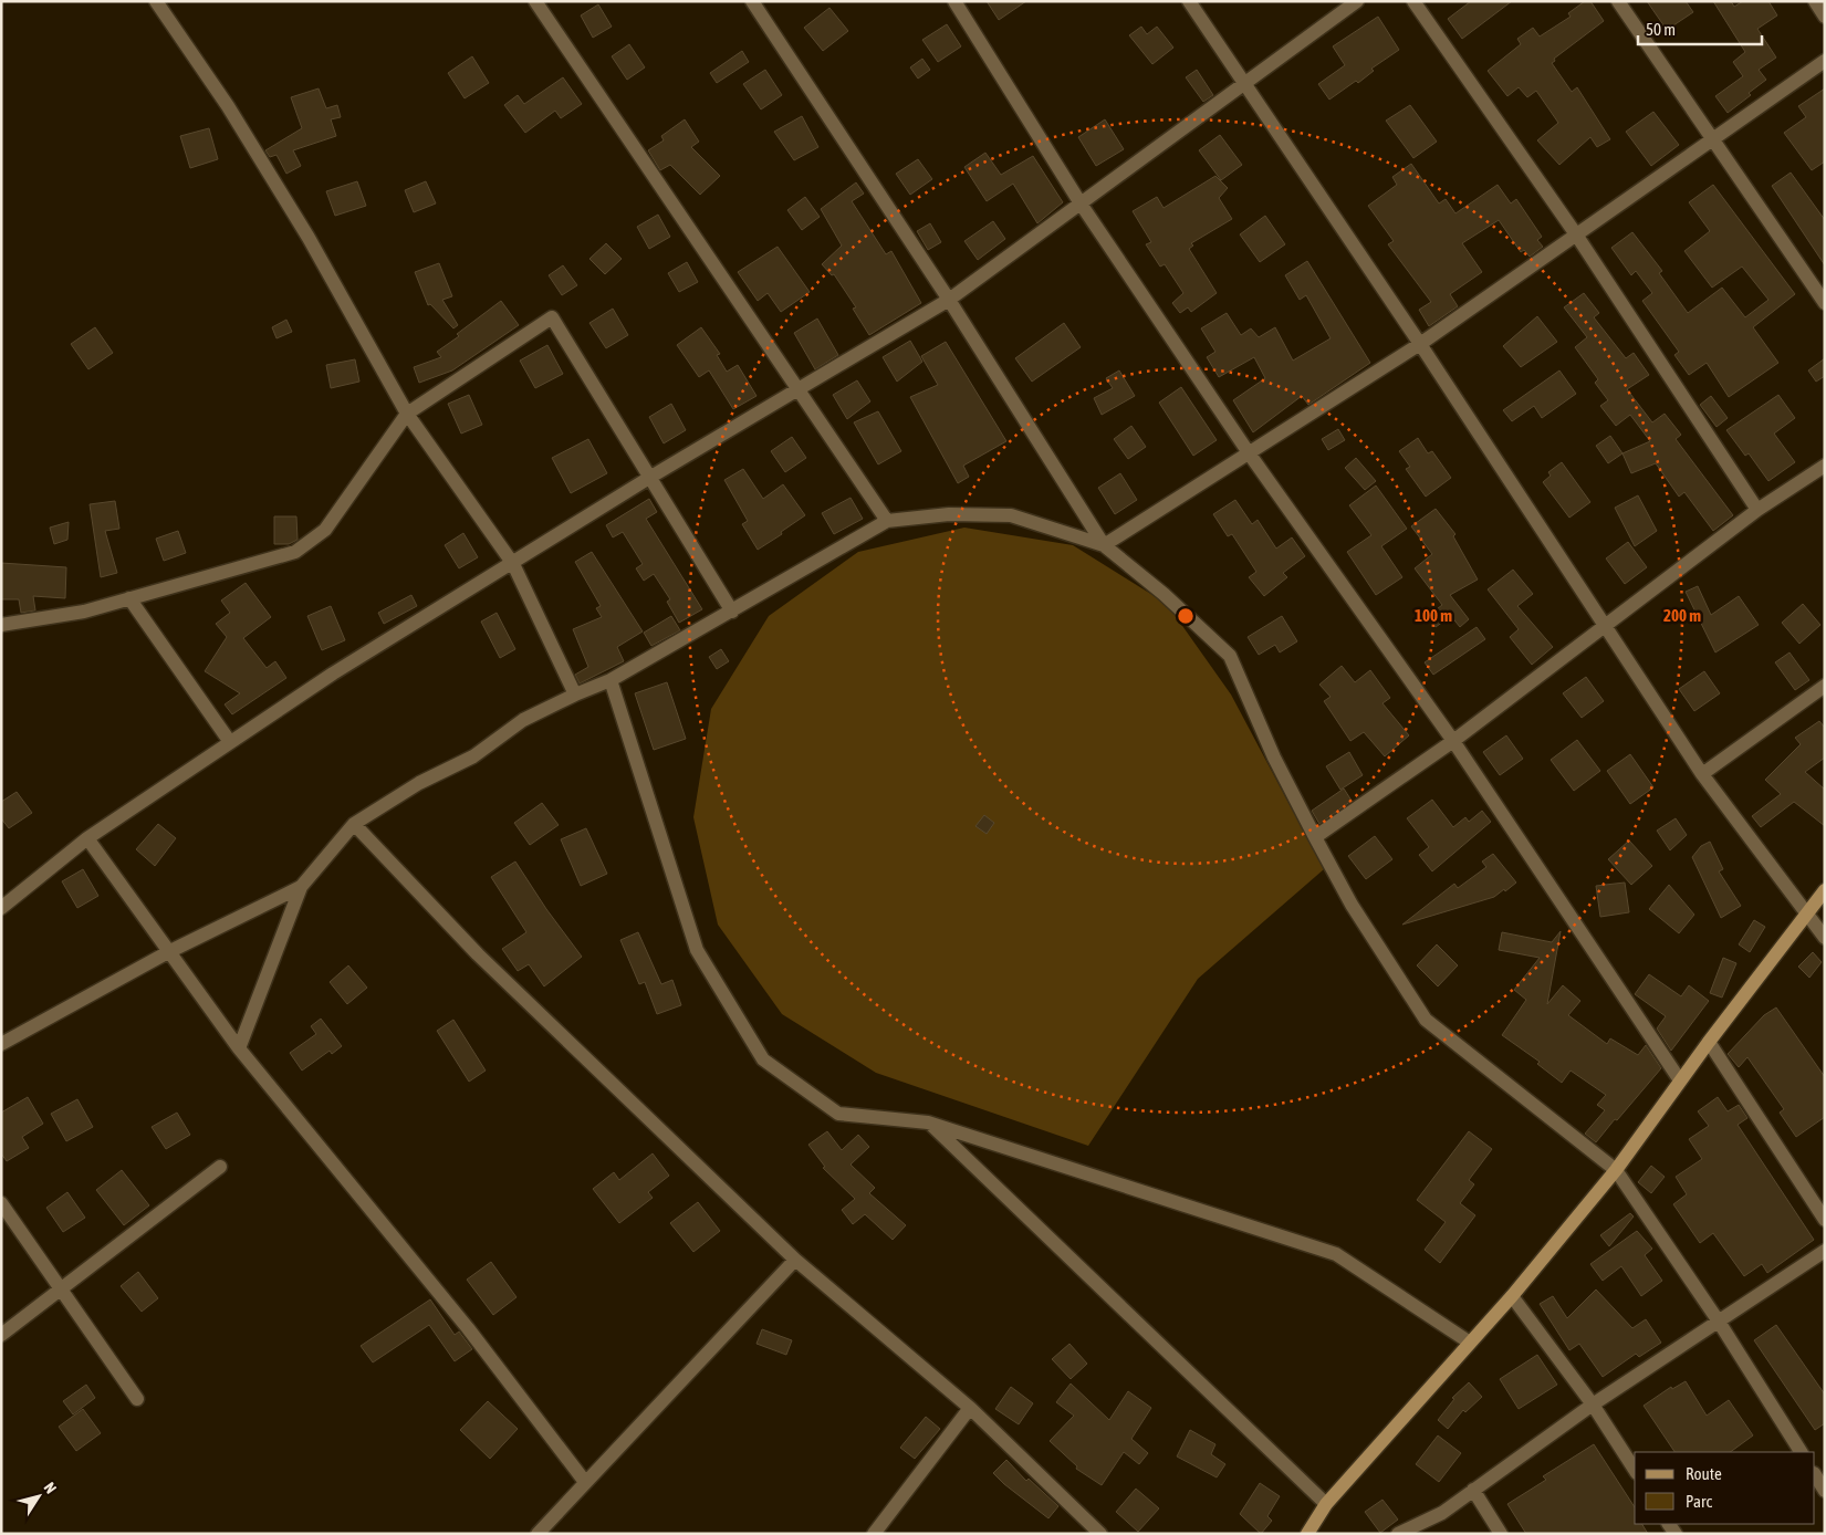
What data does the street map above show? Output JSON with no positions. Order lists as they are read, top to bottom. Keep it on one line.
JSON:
{"legend":["Route","Parc"],"scale_bar":"50 m","north":"top right","rings":["100 m","200 m"]}
